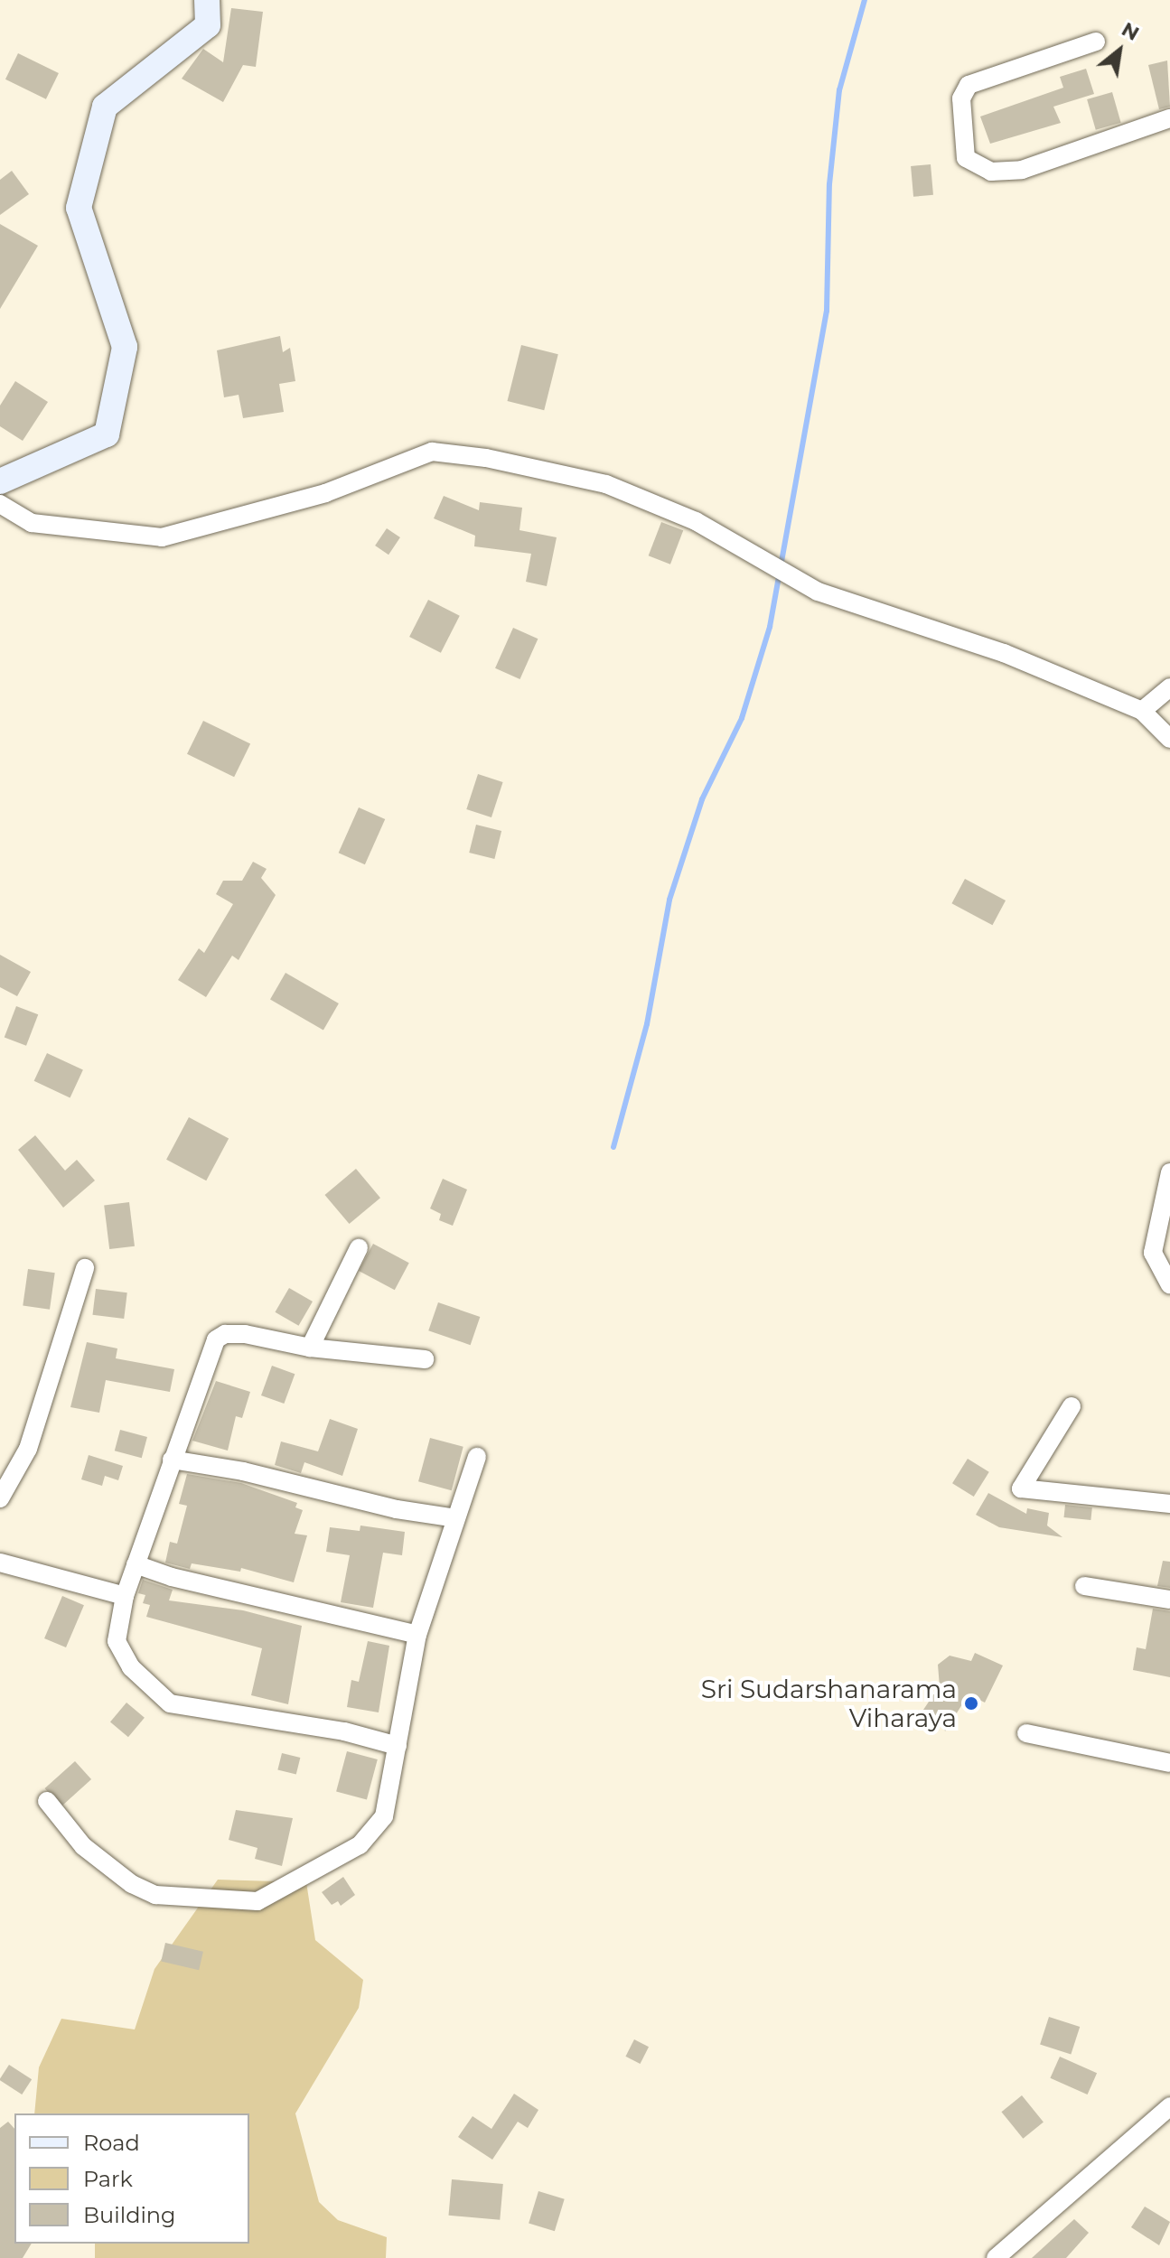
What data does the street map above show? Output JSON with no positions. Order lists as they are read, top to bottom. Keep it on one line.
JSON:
{"places":["Sri Sudarshanarama Viharaya"],"legend":["Road","Park","Building"],"north":"top right"}
